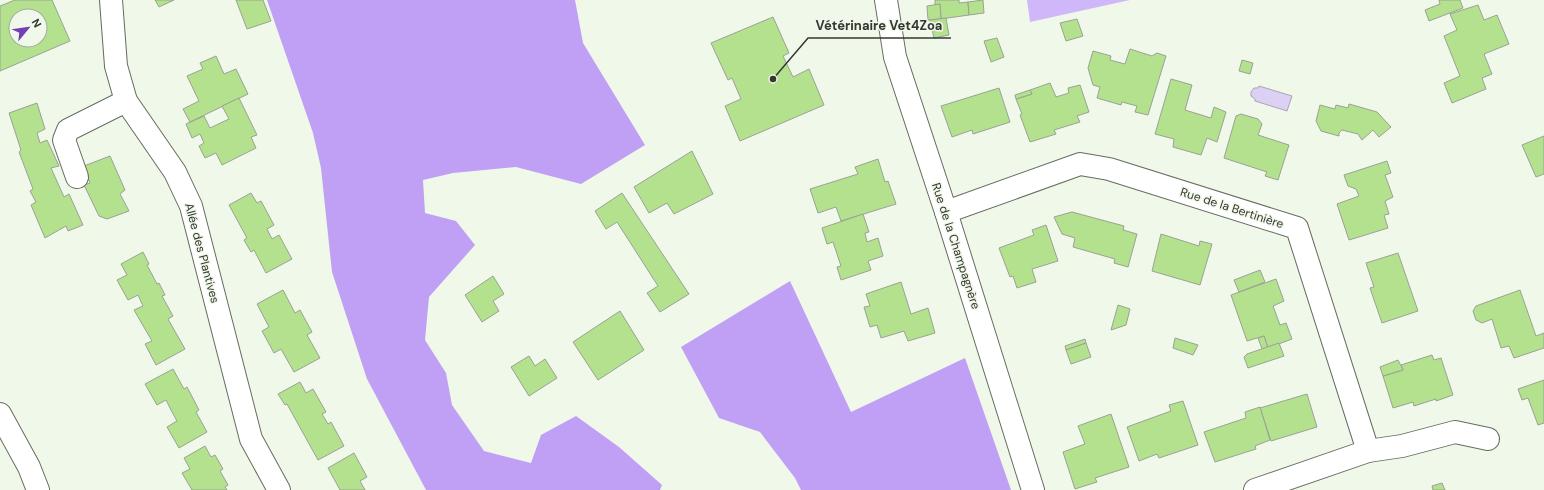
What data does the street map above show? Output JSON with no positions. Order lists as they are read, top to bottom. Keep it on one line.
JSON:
{"streets":{"street":["Rue de la Bertinière","Rue de la Champagnère","Allée des Plantives"]},"crossings":[["Rue de la Bertinière","Rue de la Champagnère"]],"places":["Vétérinaire Vet4Zoa"],"north":"top right"}
